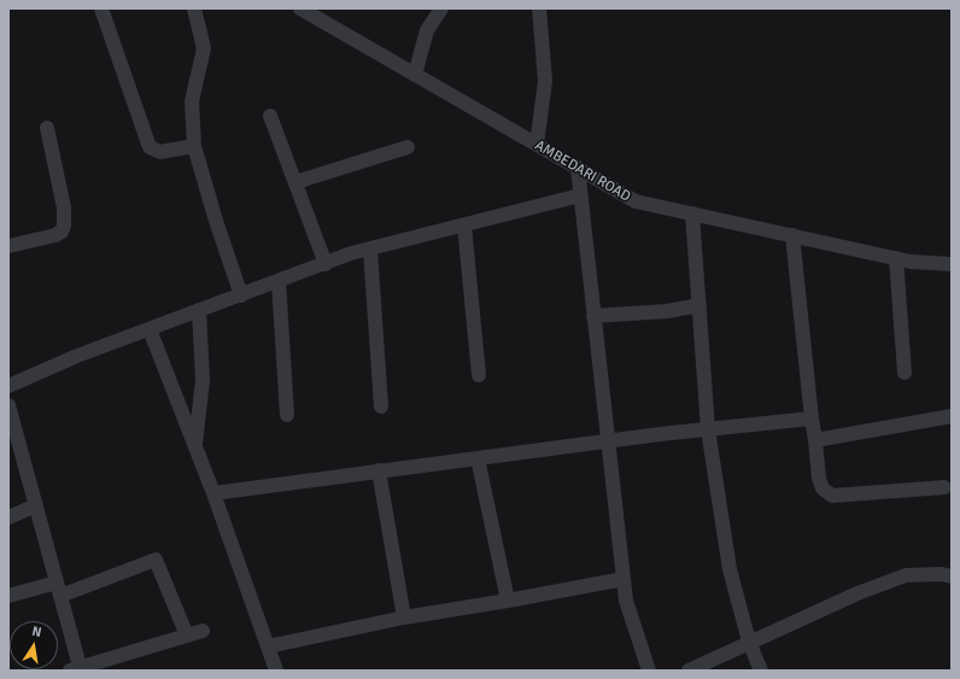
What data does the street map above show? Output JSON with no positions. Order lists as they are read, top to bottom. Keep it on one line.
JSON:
{"streets":{"street":["AMBEDARI ROAD"]},"north":"top"}
